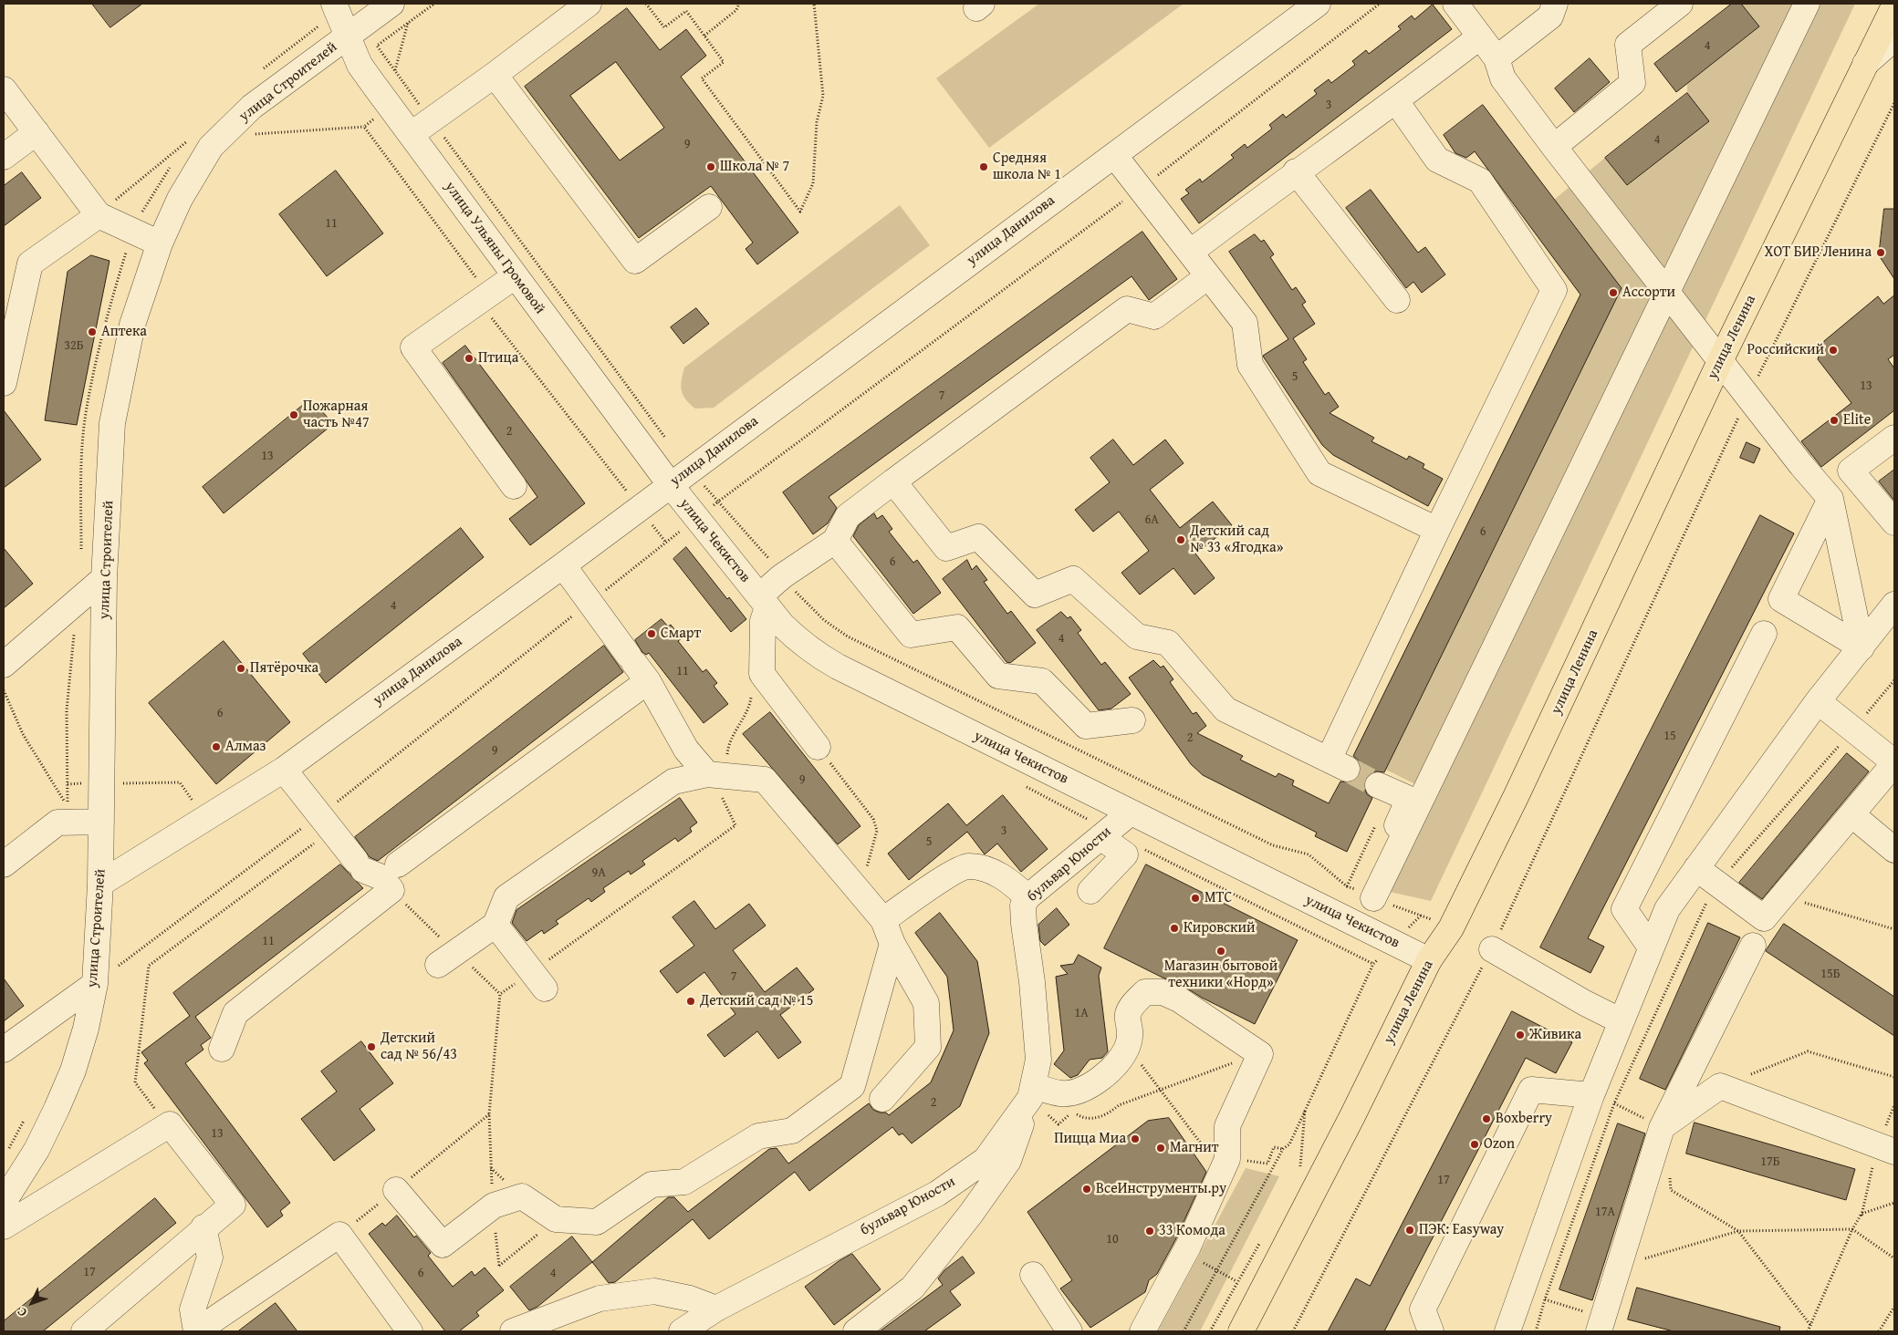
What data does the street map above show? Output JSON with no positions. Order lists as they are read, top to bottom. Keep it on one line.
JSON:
{"streets":{"main road":["улица Ленина"],"street":["улица Строителей","улица Данилова","улица Ульяны Громовой","улица Чекистов","бульвар Юности"]},"crossings":[["улица Строителей","улица Данилова"],["улица Строителей","улица Ульяны Громовой"],["улица Данилова","улица Ульяны Громовой"],["улица Данилова","улица Чекистов"],["улица Ульяны Громовой","улица Чекистов"],["улица Ленина","улица Чекистов"],["улица Чекистов","бульвар Юности"]],"places":["Школа № 7","Средняя школа № 1","ХОТ БИР Ленина","Ассорти","Аптека","Российский","Птица","Пожарная часть №47","Elite","Детский сад № 33 «Ягодка»","Смарт","Пятёрочка","Алмаз","МТС","Кировский","Магазин бытовой техники «Норд»","Детский сад № 15","Живика","Детский сад № 56/43","Boxberry","Пицца Миа","Ozon","Магнит","ВсеИнструменты.ру","ПЭК: Easyway","33 Комода"],"house_numbers":["4","3","4","9","11","32Б","5","13","7","2","13","6А","6","6","4","4","11","6","15","2","9","9","3","5","9А","11","15Б","7","1А","2","13","17Б","17","17А","10","17","6","4"],"north":"bottom left"}
